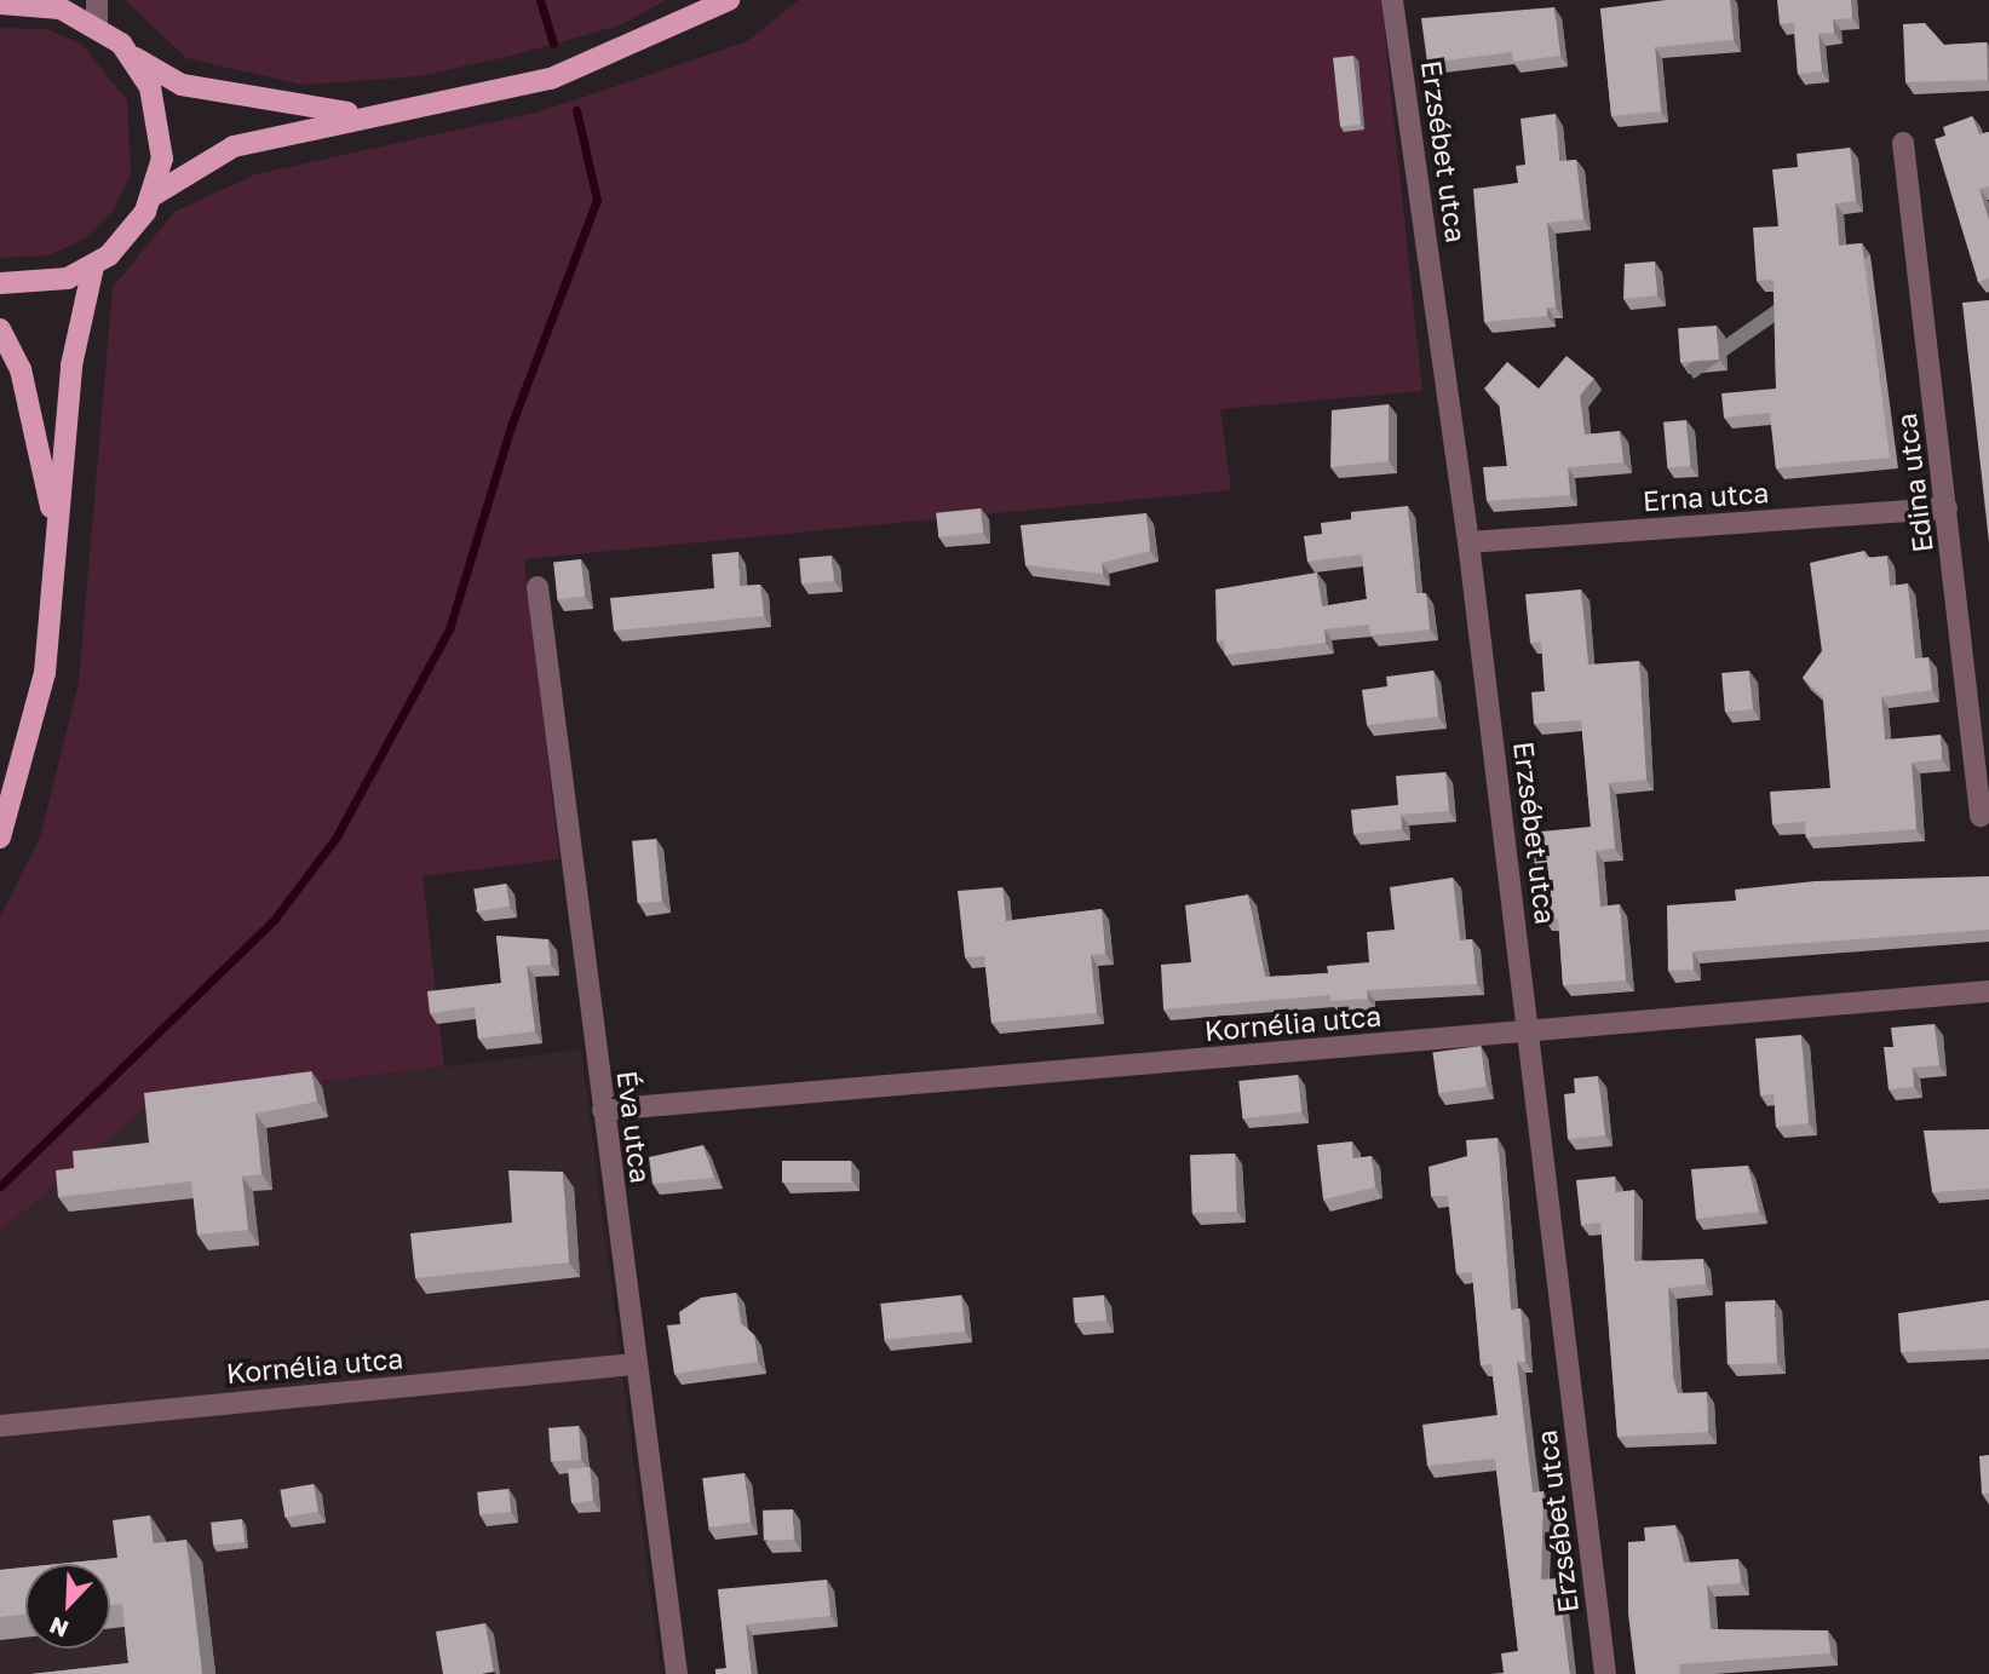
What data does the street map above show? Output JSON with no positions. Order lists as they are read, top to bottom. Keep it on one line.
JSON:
{"streets":{"street":["Erzsébet utca","Edina utca","Erna utca","Kornélia utca","Éva utca"]},"crossings":[["Erzsébet utca","Erna utca"],["Erzsébet utca","Kornélia utca"],["Edina utca","Erna utca"],["Kornélia utca","Éva utca"]],"north":"bottom left"}
